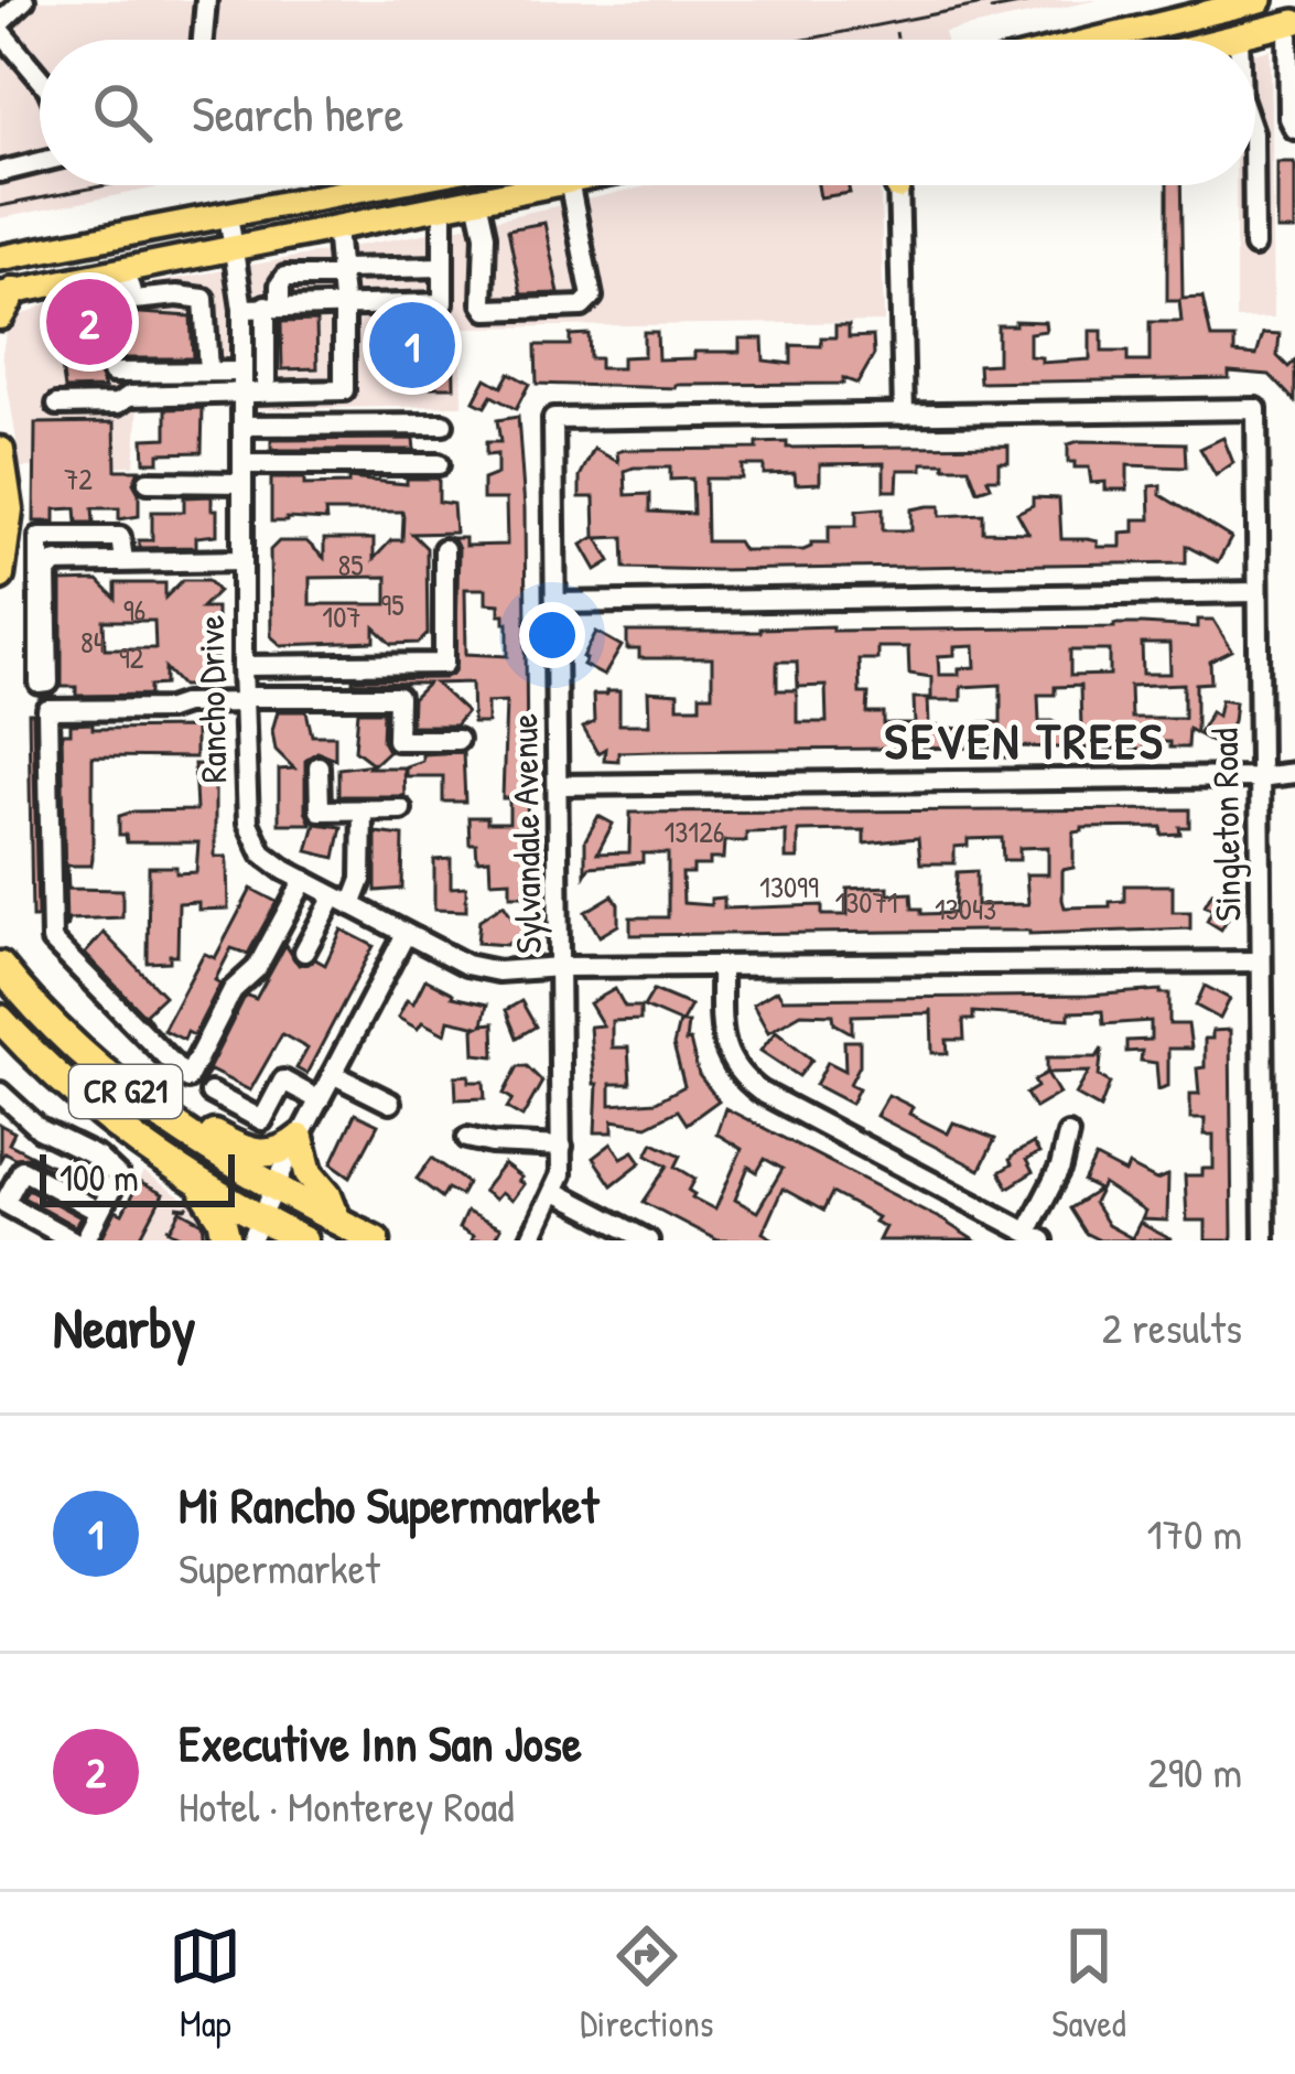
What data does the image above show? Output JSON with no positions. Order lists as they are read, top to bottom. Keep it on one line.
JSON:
{"streets":{"highway":["CR G21"],"street":["Rancho Drive","Singleton Road","Sylvandale Avenue"]},"crossings":[["Rancho Drive","Singleton Road"],["Rancho Drive","Sylvandale Avenue"],["Singleton Road","Sylvandale Avenue"]],"districts":["SEVEN TREES"],"house_numbers":["72","85","95","96","107","84","92","13126","13099","13071","13043"],"scale_bar":"100 m","page":{"search":"Search here","pins":["2","1"],"scale":"100 m","heading":["Nearby","2 results"],"list":[{"mark":"1","name":"Mi Rancho Supermarket","note":"Supermarket","value":"170 m"},{"mark":"2","name":"Executive Inn San Jose","note":"Hotel · Monterey Road","value":"290 m"}],"nav":["Map","Directions","Saved"]}}
